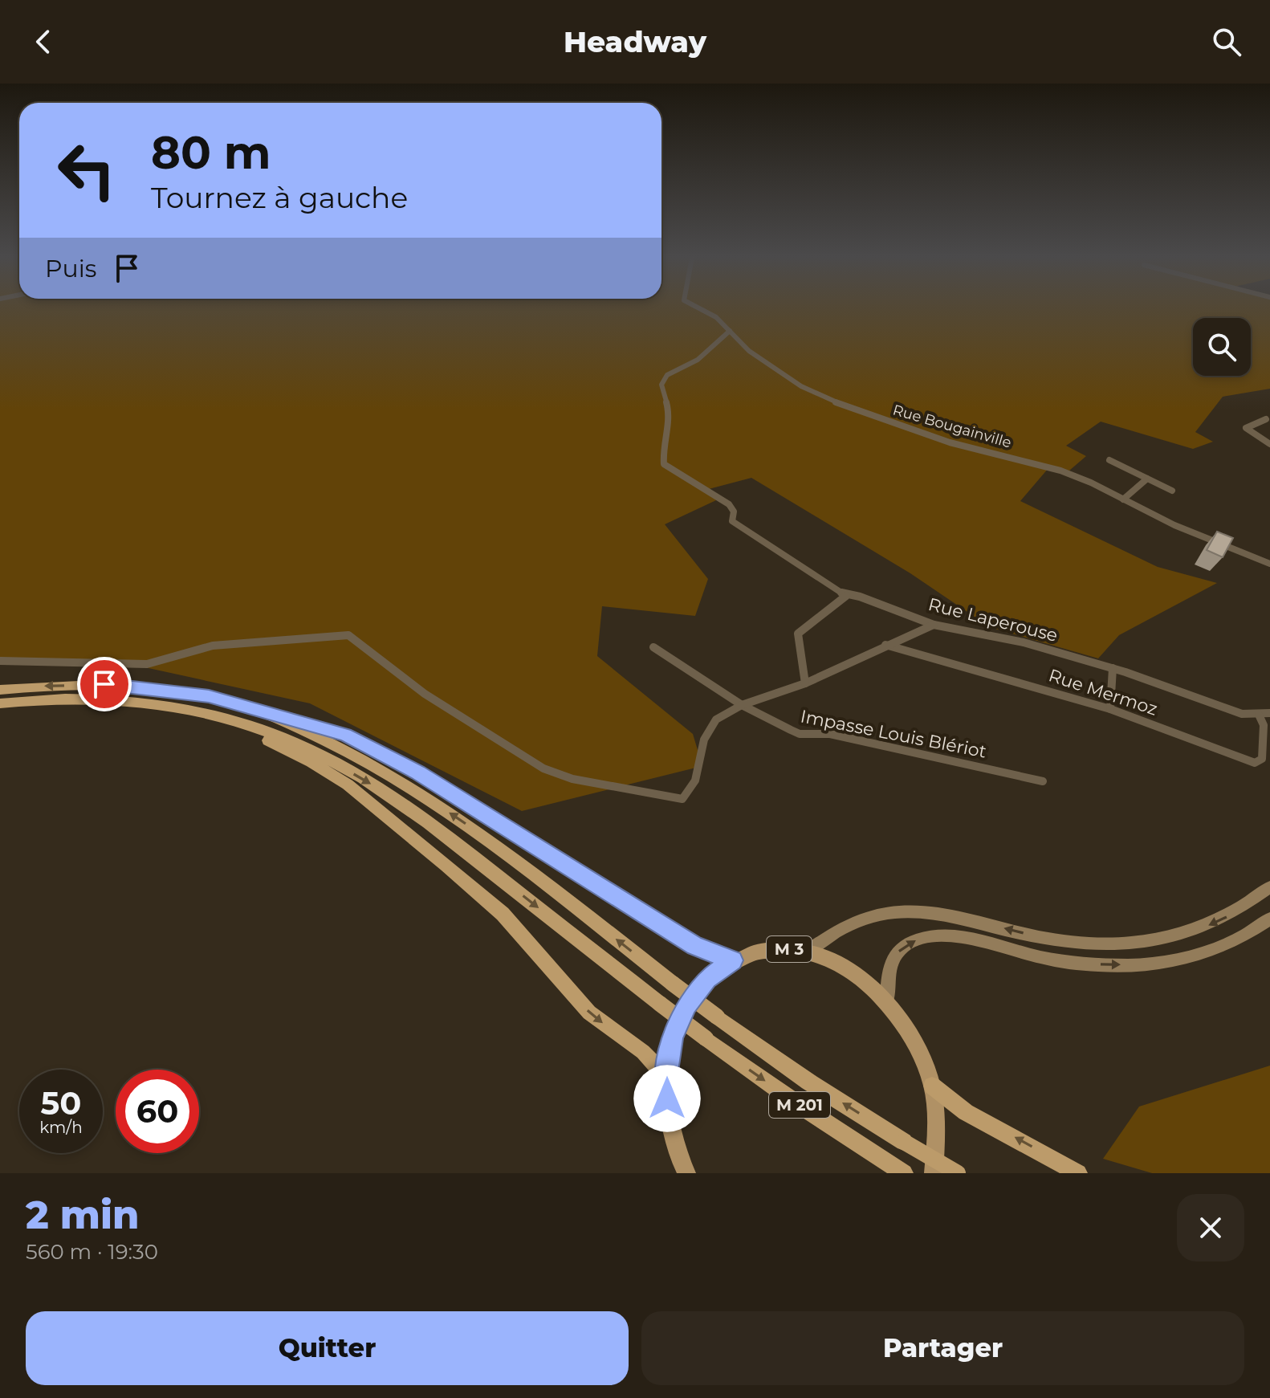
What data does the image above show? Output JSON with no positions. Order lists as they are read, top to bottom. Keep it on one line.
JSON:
{"streets":{"highway":["M 201"],"main road":["M 3"],"street":["Rue Bougainville","Rue Laperouse","Rue Mermoz","Impasse Louis Blériot"]},"crossings":[["Rue Bougainville","Rue Laperouse"],["Rue Laperouse","Rue Mermoz"]],"page":{"header":"Headway","turn":["80 m","Tournez à gauche"],"then":"Puis","speed":"50 km/h","limit":"60","heading":["2 min","560 m · 19:30"],"buttons":["Quitter","Partager"]}}
